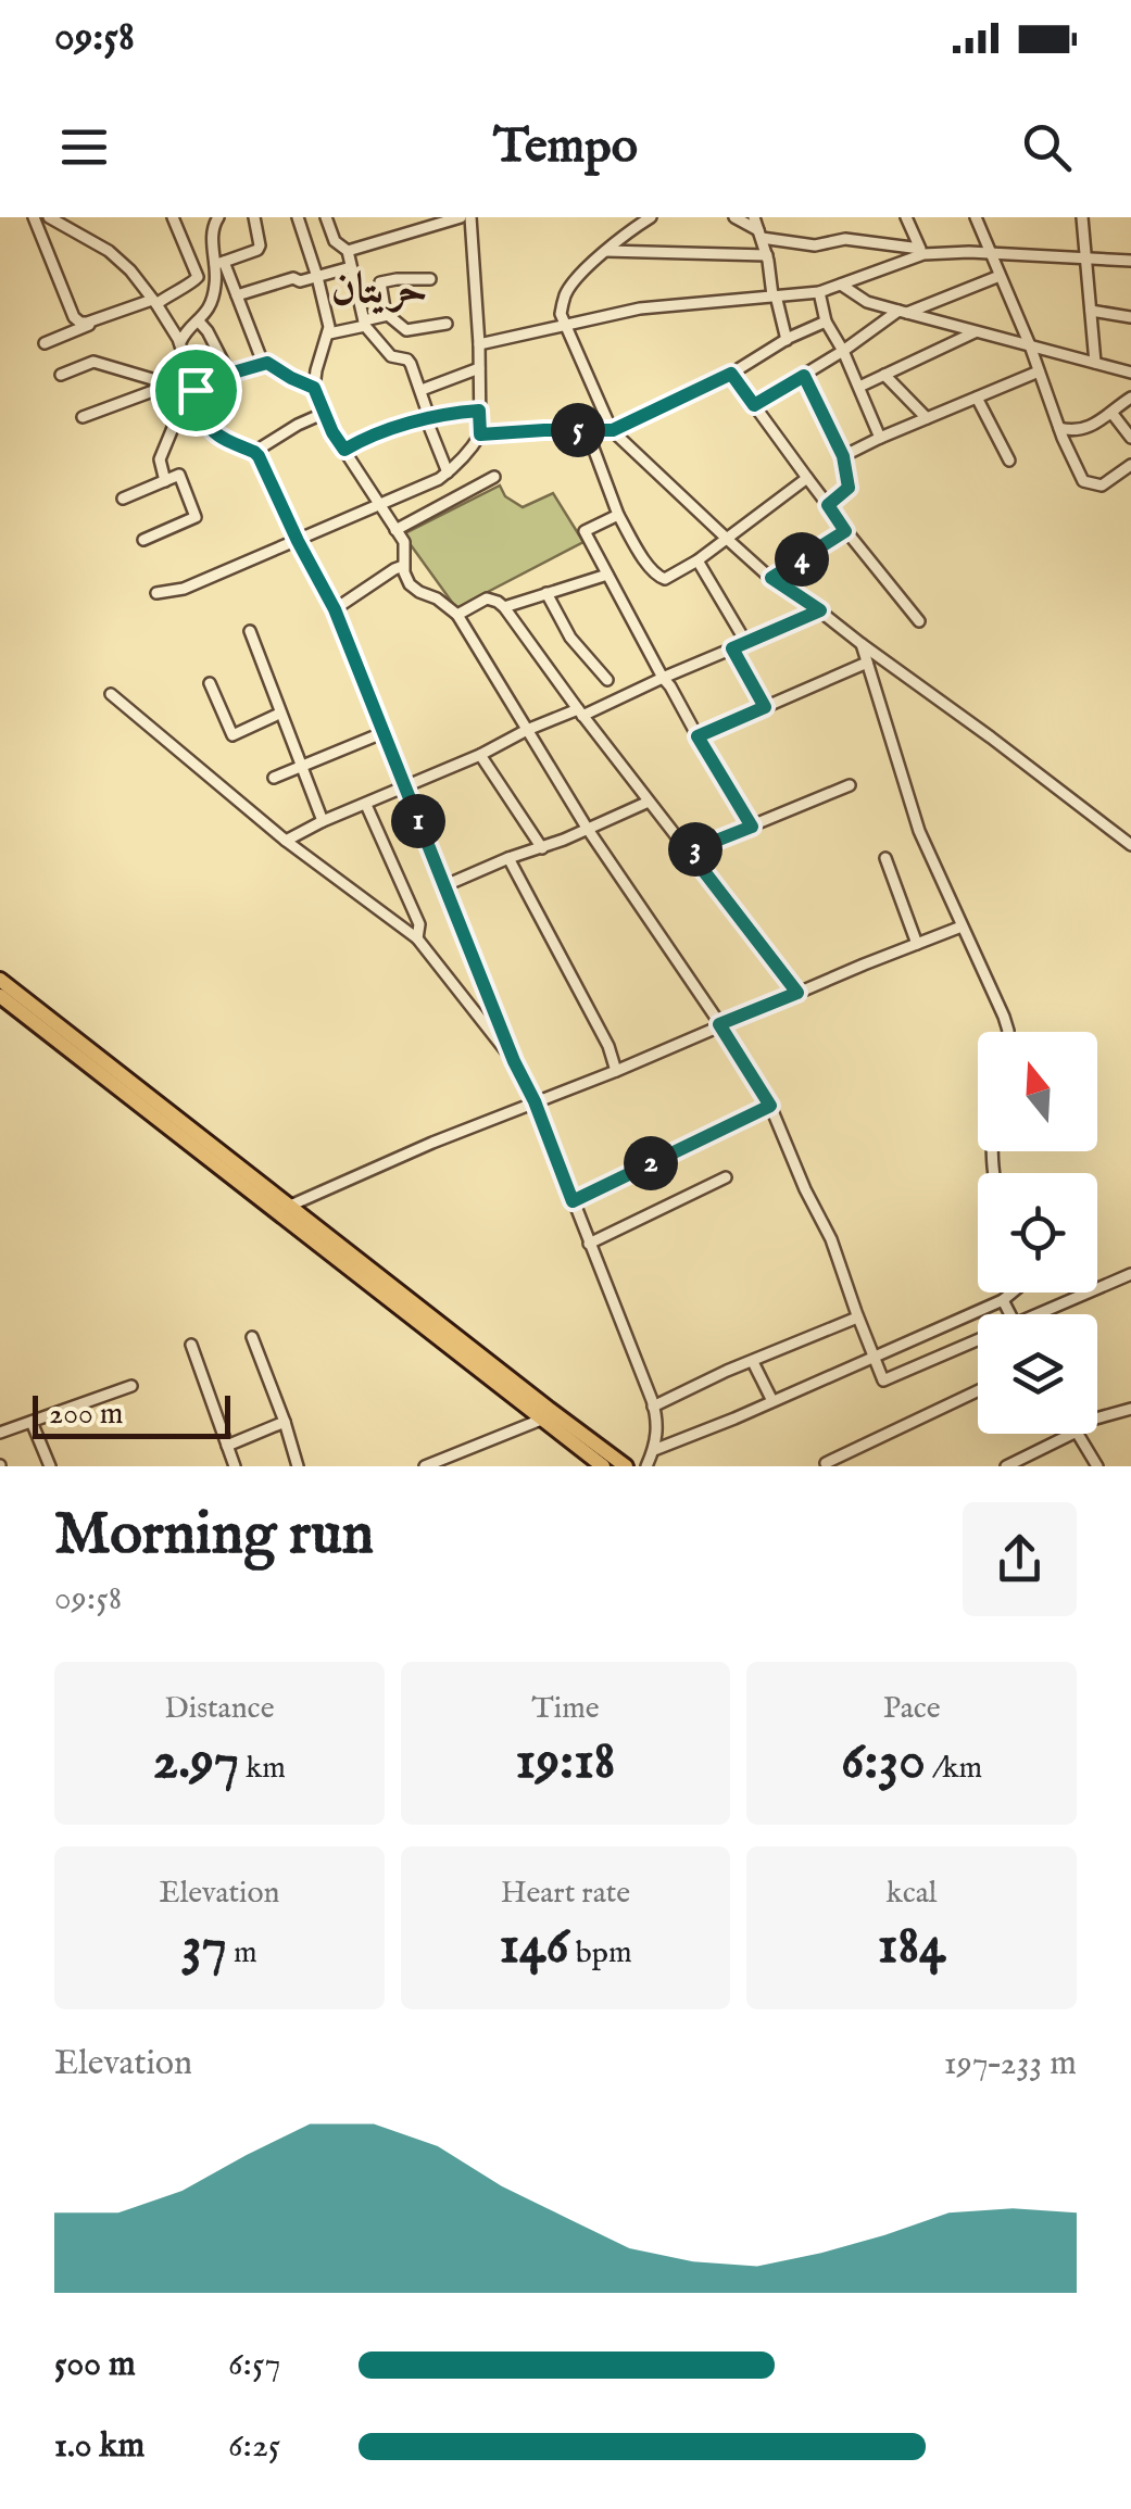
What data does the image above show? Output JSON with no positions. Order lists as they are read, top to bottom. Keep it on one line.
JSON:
{"districts":["حريتان"],"scale_bar":"200 m","north":"top","page":{"status":"09:58","header":"Tempo","pins":["5","4","1","3","2"],"scale":"200 m","heading":["Morning run","09:58"],"stats":[["Distance","2.97 km"],["Time","19:18"],["Pace","6:30 /km"],["Elevation","37 m"],["Heart rate","146 bpm"],["kcal","184"]],"chart":["Elevation","197–233 m"],"list":[{"name":"500 m","note":"6:57"},{"name":"1.0 km","note":"6:25"}]}}
